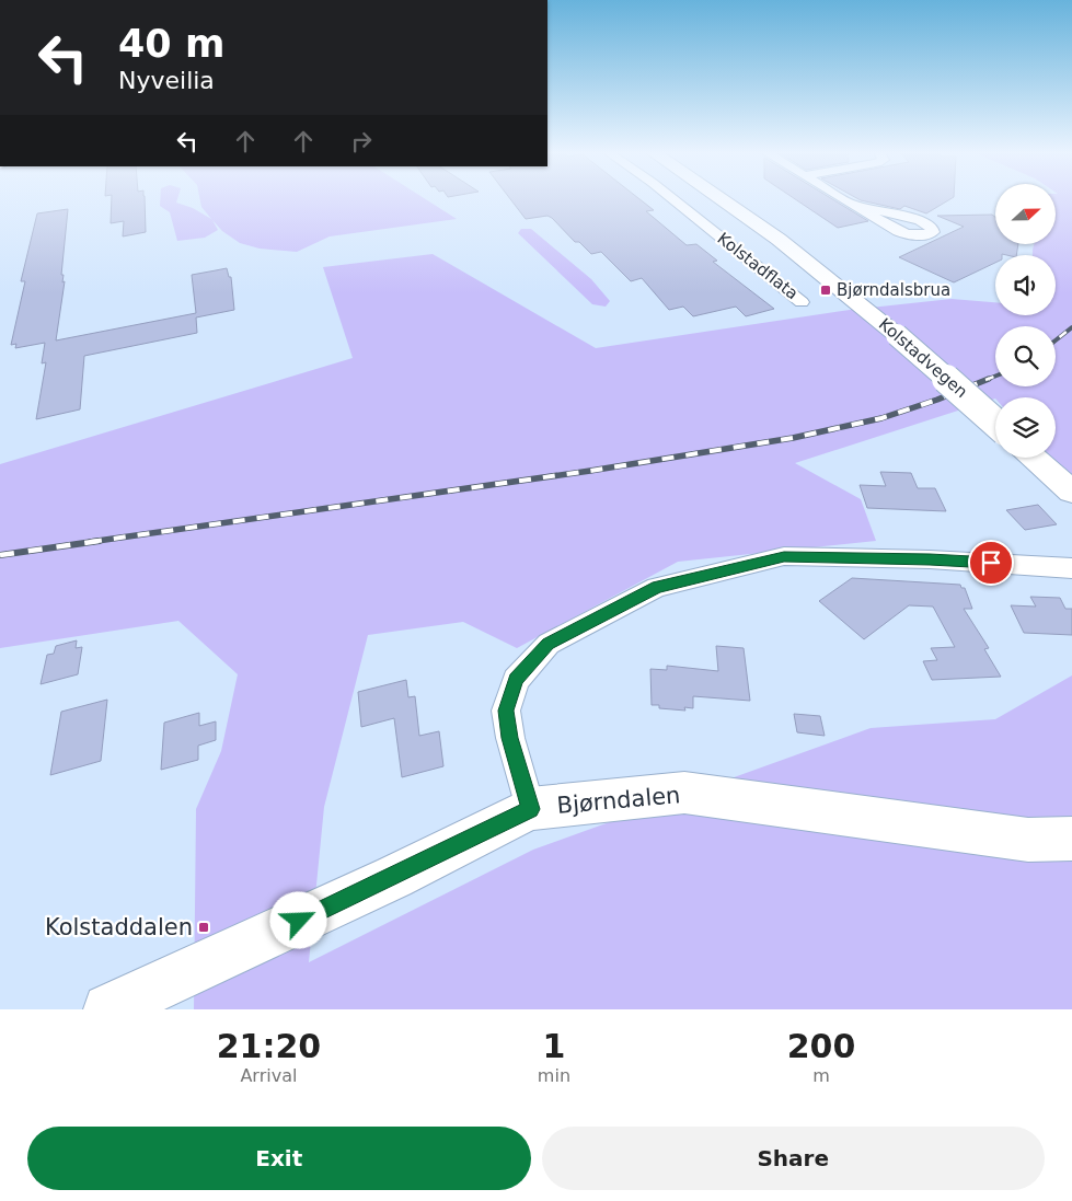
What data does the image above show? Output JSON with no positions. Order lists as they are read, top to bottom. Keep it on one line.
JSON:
{"streets":{"main road":["Kolstadvegen","Bjørndalen"],"street":["Kolstadflata"]},"places":{"transit":["Bjørndalsbrua","Kolstaddalen"]},"north":"right","page":{"turn":["40 m","Nyveilia"],"eta":["21:20","Arrival","1","min","200","m"],"buttons":["Exit","Share"]}}
